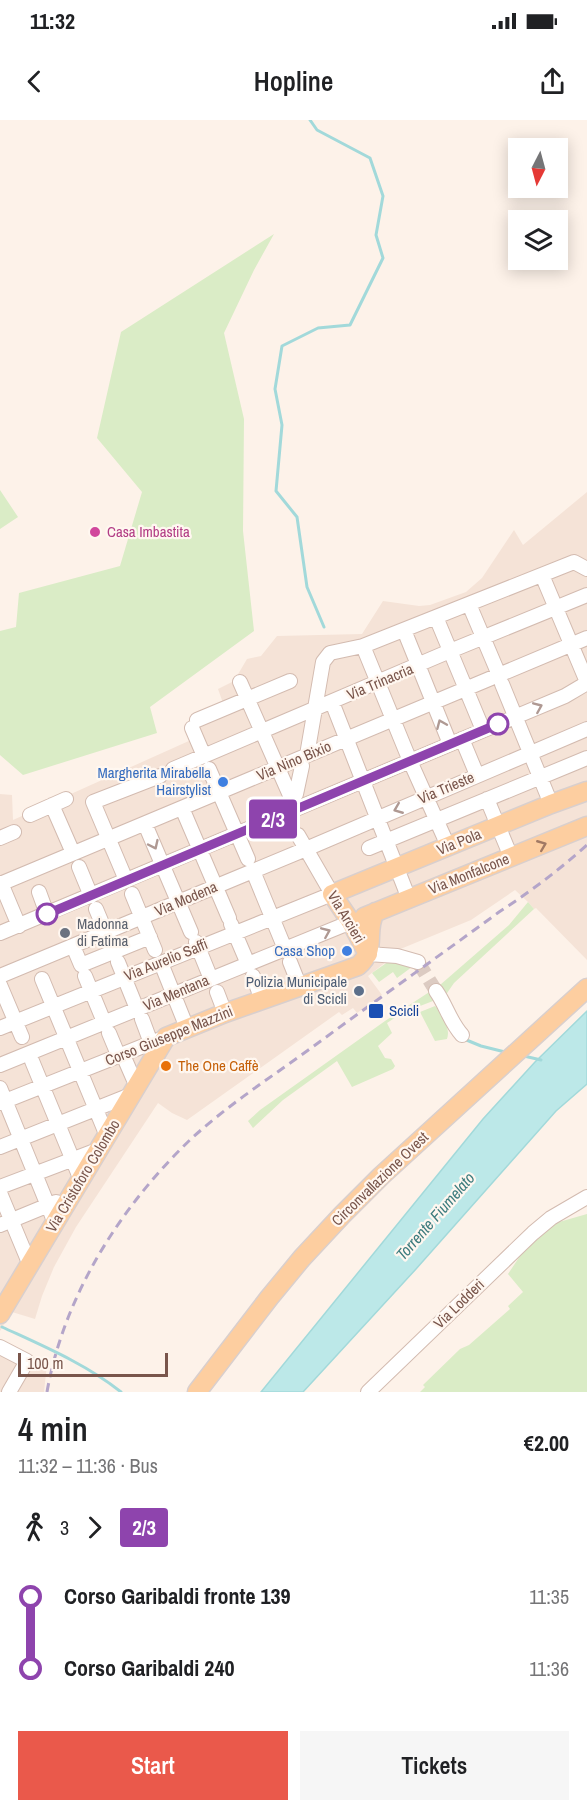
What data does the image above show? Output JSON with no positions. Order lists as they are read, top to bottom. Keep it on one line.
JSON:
{"streets":{"main road":["Via Pola","Via Monfalcone","Via Arcieri","Corso Giuseppe Mazzini","Via Cristoforo Colombo","Circonvallazione Ovest"],"street":["Via Trinacria","Via Nino Bixio","Via Trieste","Via Modena","Via Aurelio Saffi","Via Mentana","Via Lodderi"]},"crossings":[["Via Trieste","Via Modena"],["Via Trieste","Via Arcieri"],["Via Pola","Via Arcieri"],["Via Pola","Via Aurelio Saffi"],["Via Monfalcone","Via Arcieri"],["Via Monfalcone","Via Mentana"],["Via Modena","Via Arcieri"],["Via Arcieri","Via Aurelio Saffi"],["Via Arcieri","Via Mentana"],["Via Arcieri","Corso Giuseppe Mazzini"],["Corso Giuseppe Mazzini","Via Cristoforo Colombo"]],"water":["Torrente Fiumelato"],"places":{"other":["Casa Imbastita","Margherita Mirabella Hairstylist","Madonna di Fatima","Casa Shop","Polizia Municipale di Scicli","The One Caffè"],"transit":["Scicli"]},"lines":["bus line 2/3"],"scale_bar":"100 m","north":"bottom","page":{"status":"11:32","header":"Hopline","on_map":"2/3","scale":"100 m","heading":["4 min","11:32 – 11:36 · Bus","€2.00"],"legs":["3","2/3"],"list":[{"name":"Corso Garibaldi fronte 139","value":"11:35"},{"name":"Corso Garibaldi 240","value":"11:36"}],"buttons":["Start","Tickets"]}}
